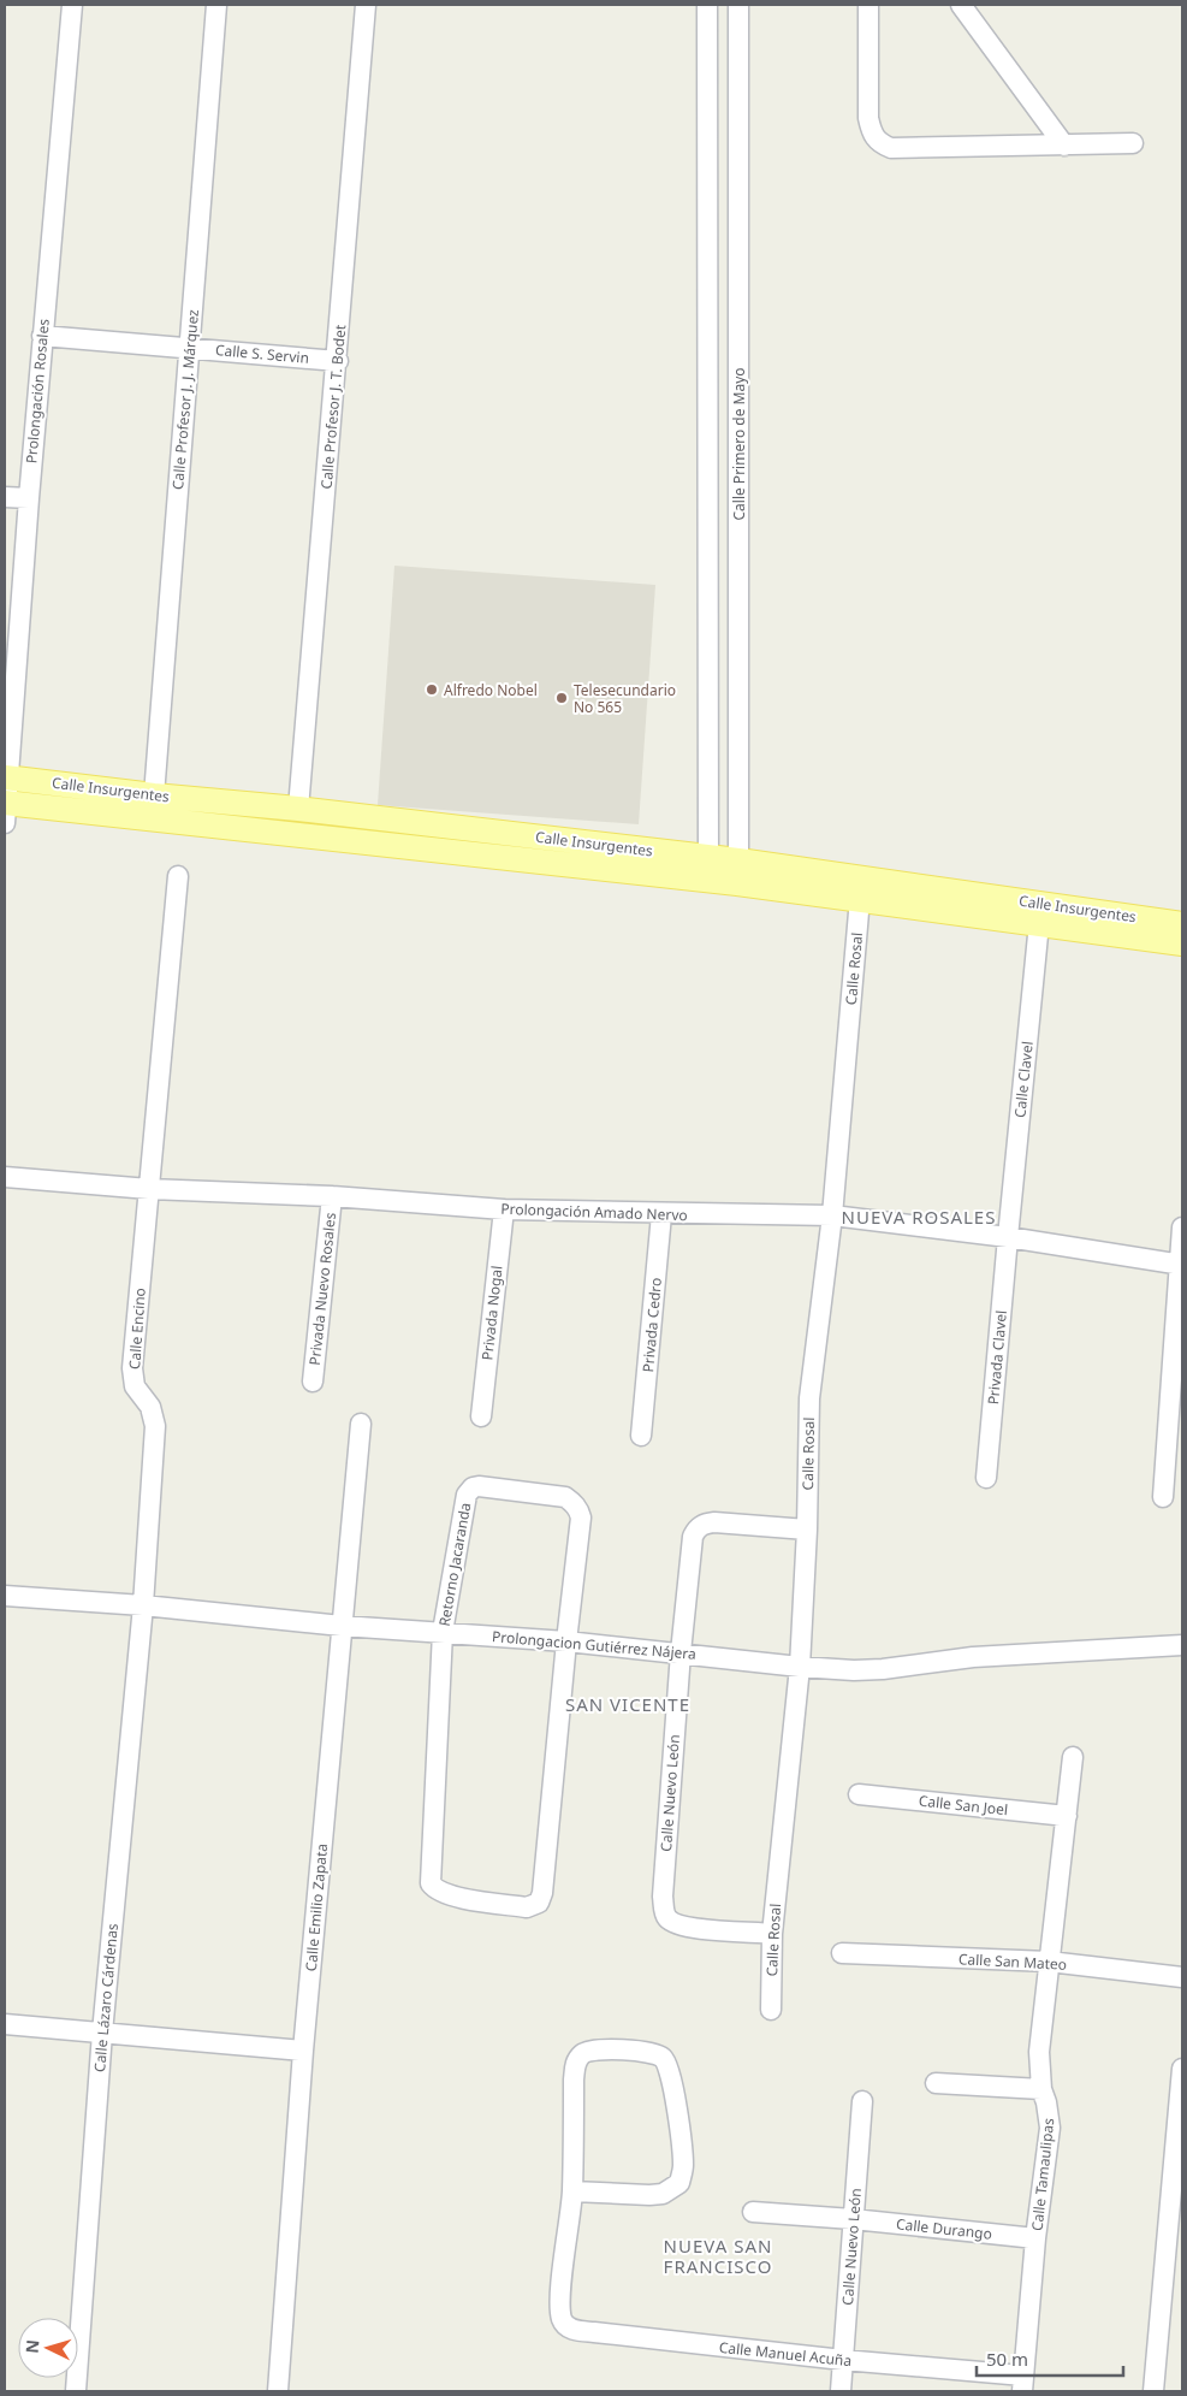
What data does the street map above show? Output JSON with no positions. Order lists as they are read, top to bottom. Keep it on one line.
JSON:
{"streets":{"main road":["Calle Insurgentes"],"street":["Calle S. Servin","Prolongación Rosales","Calle Profesor J. J. Márquez","Calle Profesor J. T. Bodet","Calle Primero de Mayo","Calle Rosal","Calle Clavel","Prolongación Amado Nervo","Privada Nuevo Rosales","Privada Nogal","Privada Cedro","Calle Encino","Privada Clavel","Retorno Jacaranda","Prolongacion Gutiérrez Nájera","Calle Nuevo León","Calle San Joel","Calle Emilio Zapata","Calle San Mateo","Calle Lázaro Cárdenas","Calle Tamaulipas","Calle Durango","Calle Manuel Acuña"]},"crossings":[["Calle S. Servin","Prolongación Rosales"],["Calle S. Servin","Calle Profesor J. J. Márquez"],["Calle S. Servin","Calle Profesor J. T. Bodet"],["Prolongación Rosales","Calle Insurgentes"],["Calle Profesor J. J. Márquez","Calle Insurgentes"],["Calle Profesor J. T. Bodet","Calle Insurgentes"],["Calle Primero de Mayo","Calle Insurgentes"],["Calle Insurgentes","Calle Rosal"],["Calle Insurgentes","Calle Clavel"],["Calle Rosal","Prolongación Amado Nervo"],["Calle Rosal","Prolongacion Gutiérrez Nájera"],["Calle Rosal","Calle Nuevo León"],["Calle Clavel","Prolongación Amado Nervo"],["Calle Clavel","Privada Clavel"],["Prolongación Amado Nervo","Privada Nuevo Rosales"],["Prolongación Amado Nervo","Privada Nogal"],["Prolongación Amado Nervo","Privada Cedro"],["Prolongación Amado Nervo","Calle Encino"],["Prolongación Amado Nervo","Privada Clavel"],["Calle Encino","Prolongacion Gutiérrez Nájera"],["Calle Encino","Calle Lázaro Cárdenas"],["Retorno Jacaranda","Prolongacion Gutiérrez Nájera"],["Prolongacion Gutiérrez Nájera","Calle Nuevo León"],["Prolongacion Gutiérrez Nájera","Calle Emilio Zapata"],["Prolongacion Gutiérrez Nájera","Calle Lázaro Cárdenas"],["Calle Nuevo León","Calle Durango"],["Calle Nuevo León","Calle Manuel Acuña"],["Calle San Joel","Calle Tamaulipas"],["Calle San Mateo","Calle Tamaulipas"],["Calle Tamaulipas","Calle Durango"],["Calle Tamaulipas","Calle Manuel Acuña"]],"districts":["NUEVA ROSALES","SAN VICENTE","NUEVA SAN FRANCISCO"],"places":["Alfredo Nobel","Telesecundario No 565"],"scale_bar":"50 m","north":"left"}
